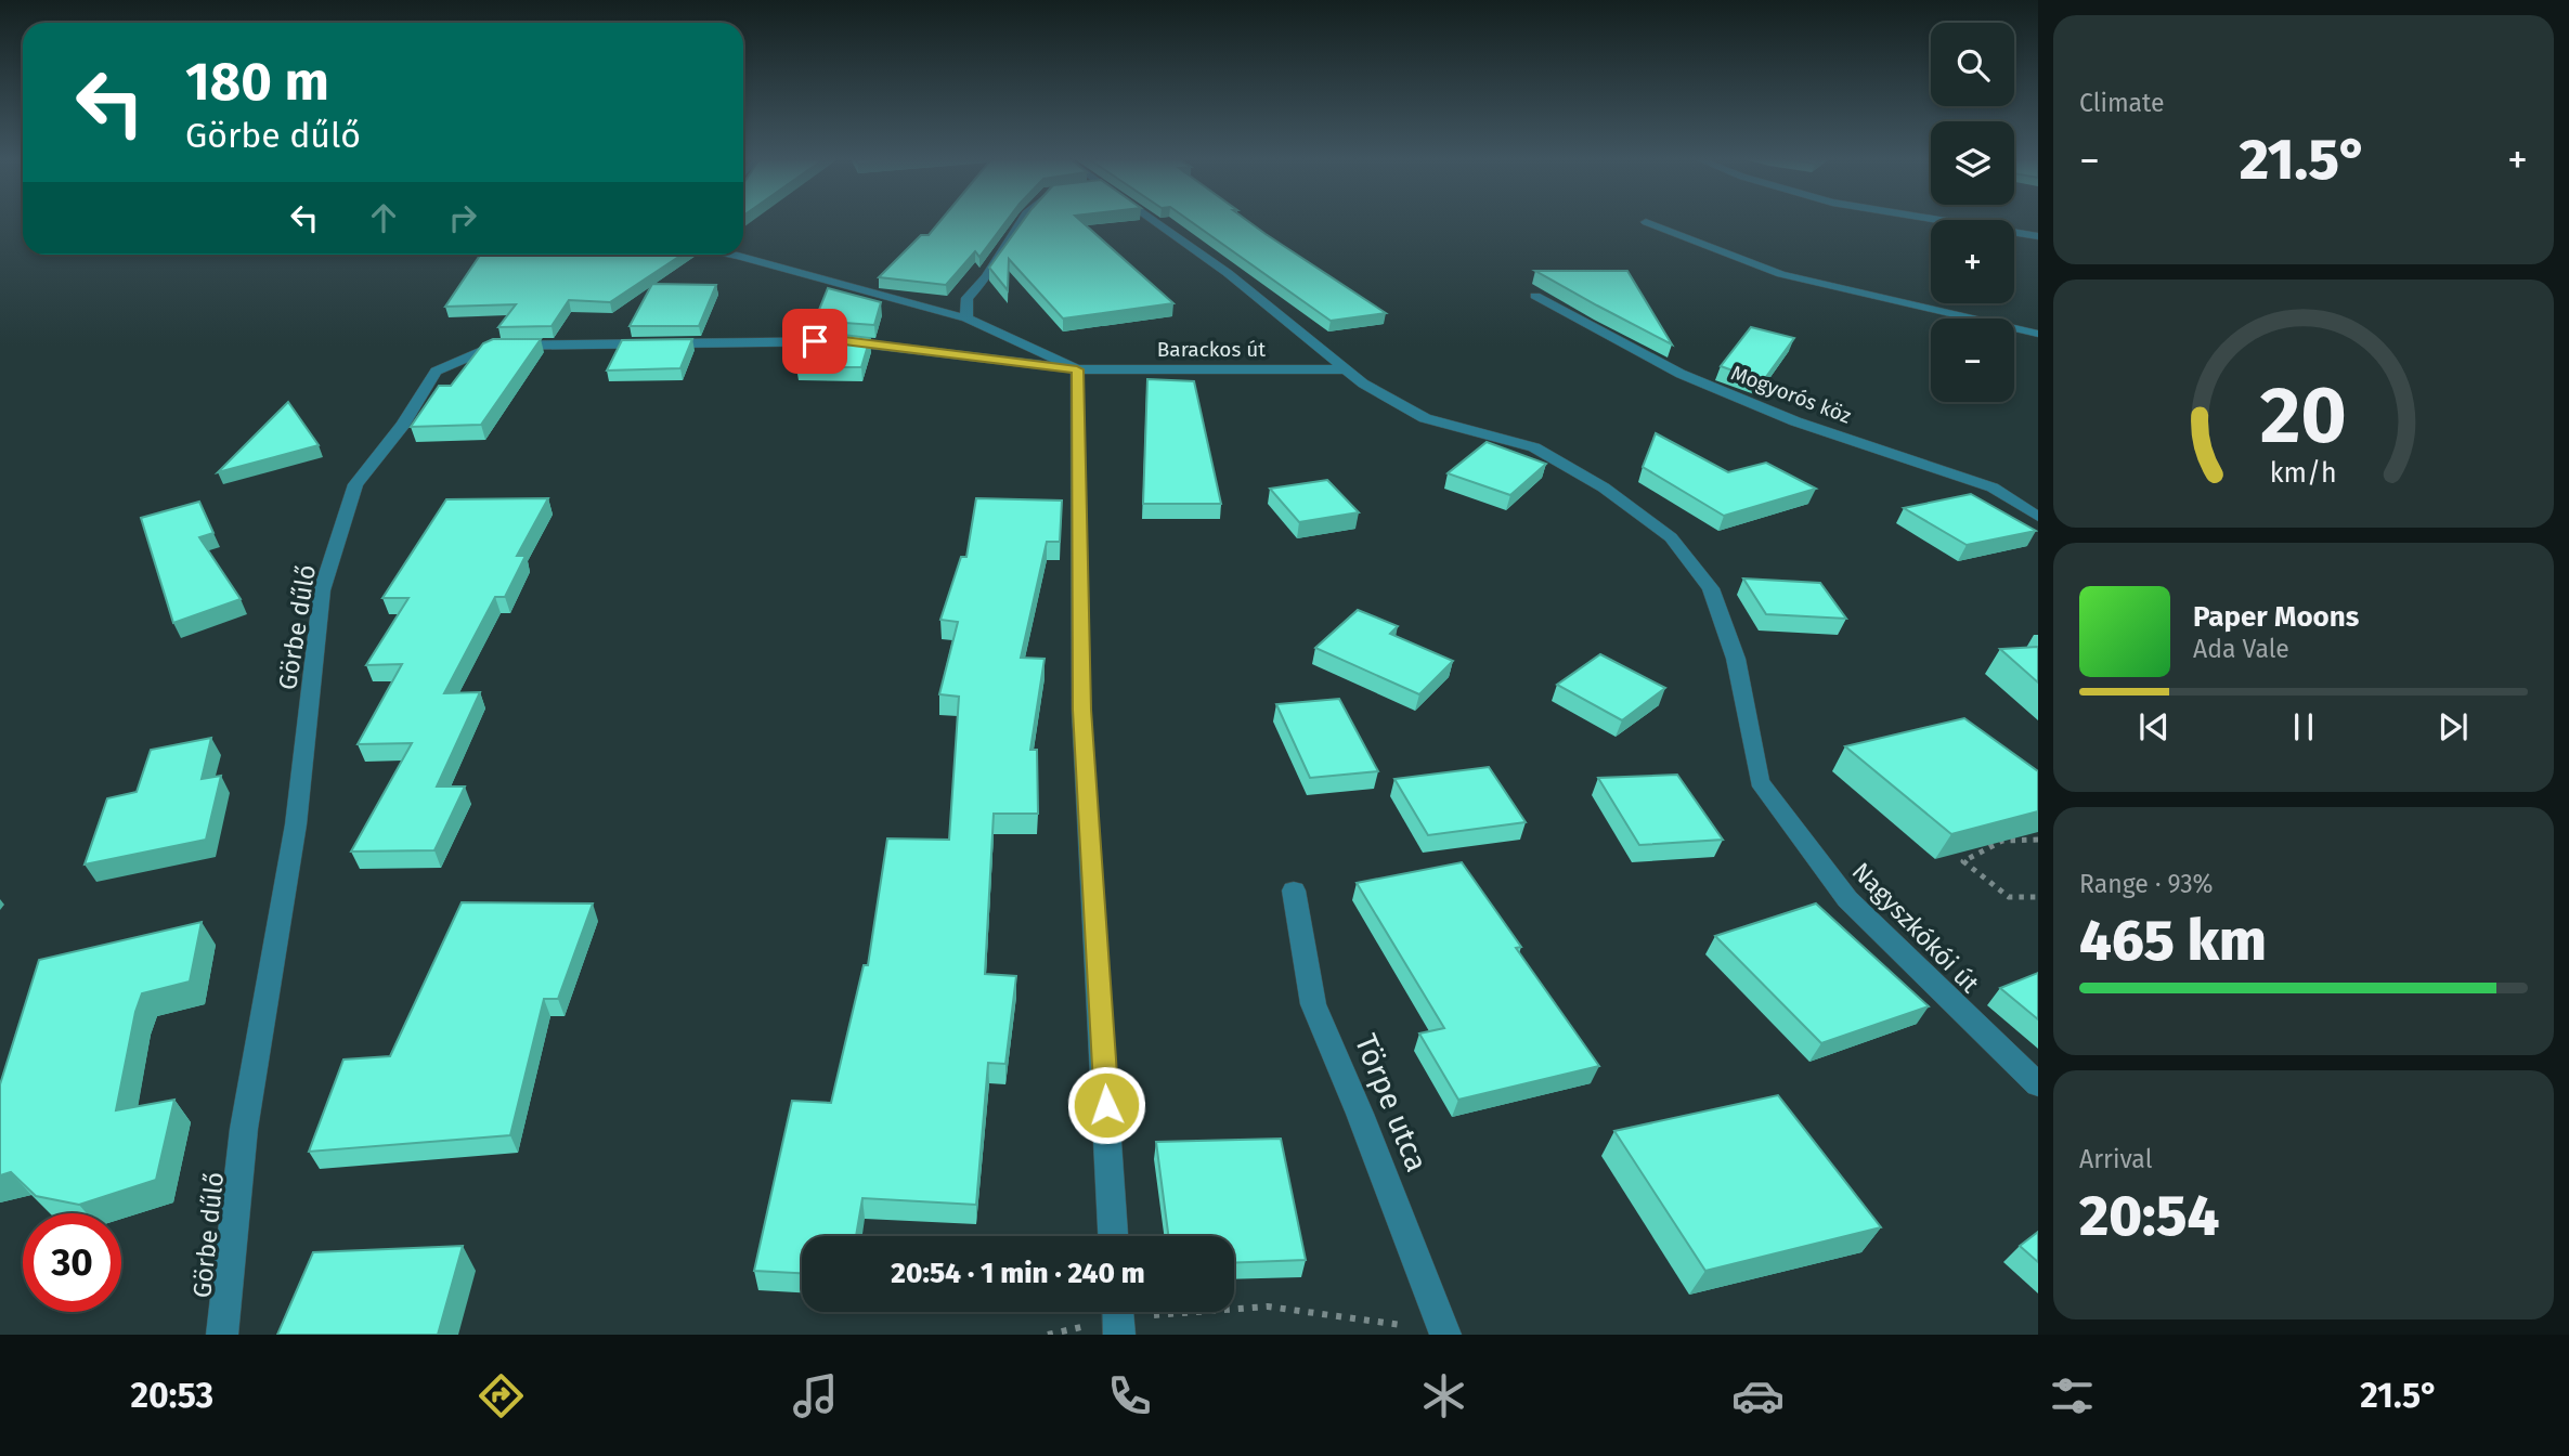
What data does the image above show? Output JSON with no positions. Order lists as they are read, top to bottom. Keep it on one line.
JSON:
{"streets":{"street":["Barackos út","Mogyorós köz","Görbe dűlő","Nagyszkókói út","Törpe utca"]},"crossings":[["Barackos út","Görbe dűlő"],["Barackos út","Nagyszkókói út"]],"page":{"tile":["Climate",["Range · 93%","465 km"],["Arrival","20:54"]],"map_buttons":["+","−"],"turn":["180 m","Görbe dűlő"],"heat":["−","21.5°","+"],"song":["Paper Moons","Ada Vale"],"limit":"30","trip":"20:54 · 1 min · 240 m","tabs":["20:53","21.5°"],"gauge":["20","km/h"]}}
